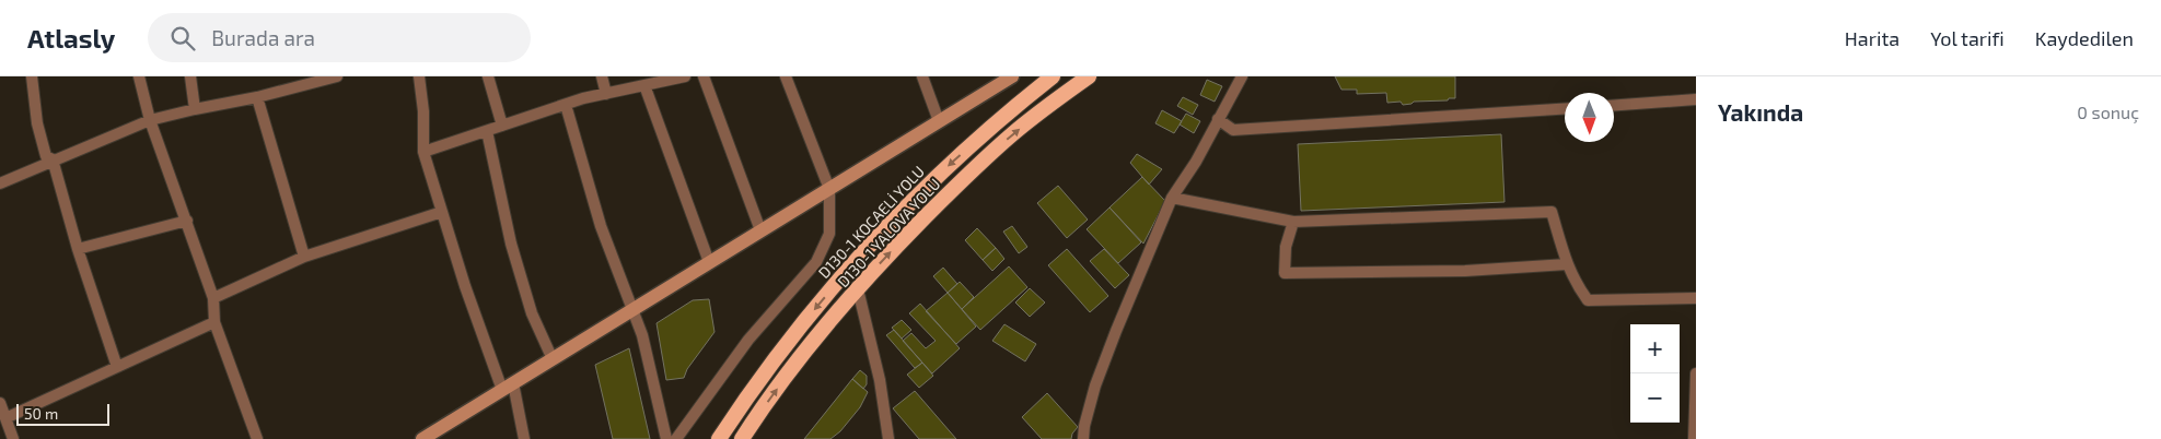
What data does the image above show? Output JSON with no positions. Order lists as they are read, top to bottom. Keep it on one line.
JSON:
{"streets":{"highway":["D130-1 KOCAELİ YOLU","D130-1 YALOVA YOLU"]},"one_way":["D130-1 KOCAELİ YOLU","D130-1 YALOVA YOLU"],"scale_bar":"50 m","north":"bottom","page":{"header":"Atlasly","search":"Burada ara","nav":["Harita","Yol tarifi","Kaydedilen"],"heading":["Yakında","0 sonuç"],"map_buttons":["+","−"],"scale":"50 m"}}
